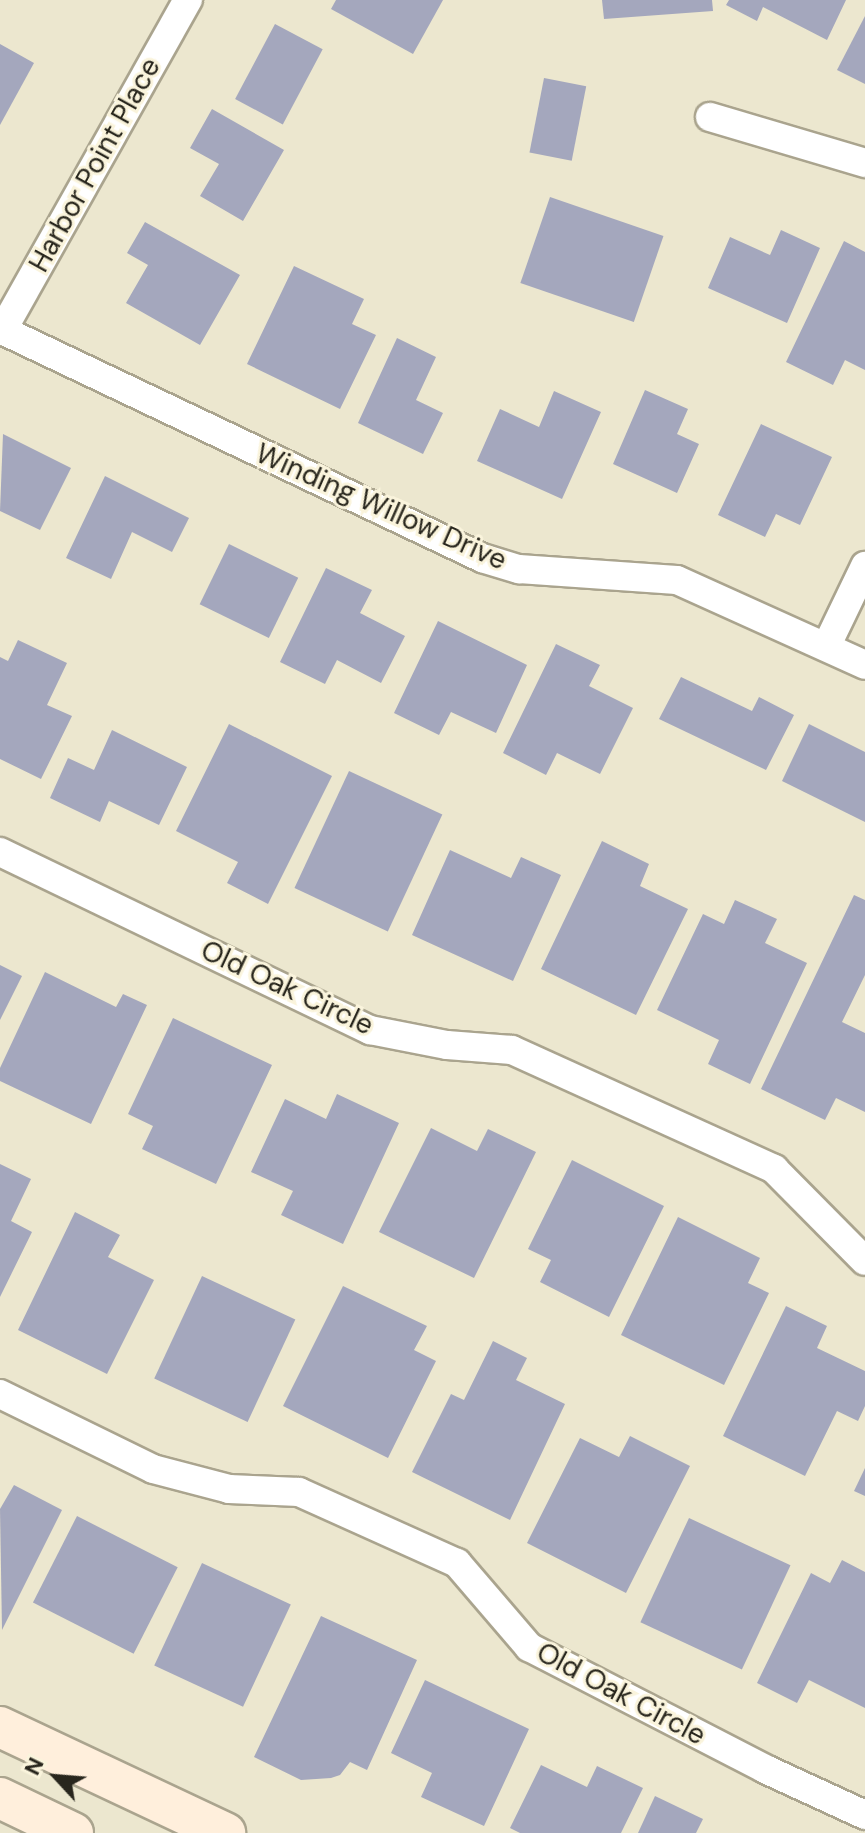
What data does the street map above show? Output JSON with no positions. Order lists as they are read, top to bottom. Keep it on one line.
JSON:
{"streets":{"street":["Harbor Point Place","Winding Willow Drive","Old Oak Circle"]},"crossings":[["Harbor Point Place","Winding Willow Drive"]],"north":"top left"}
